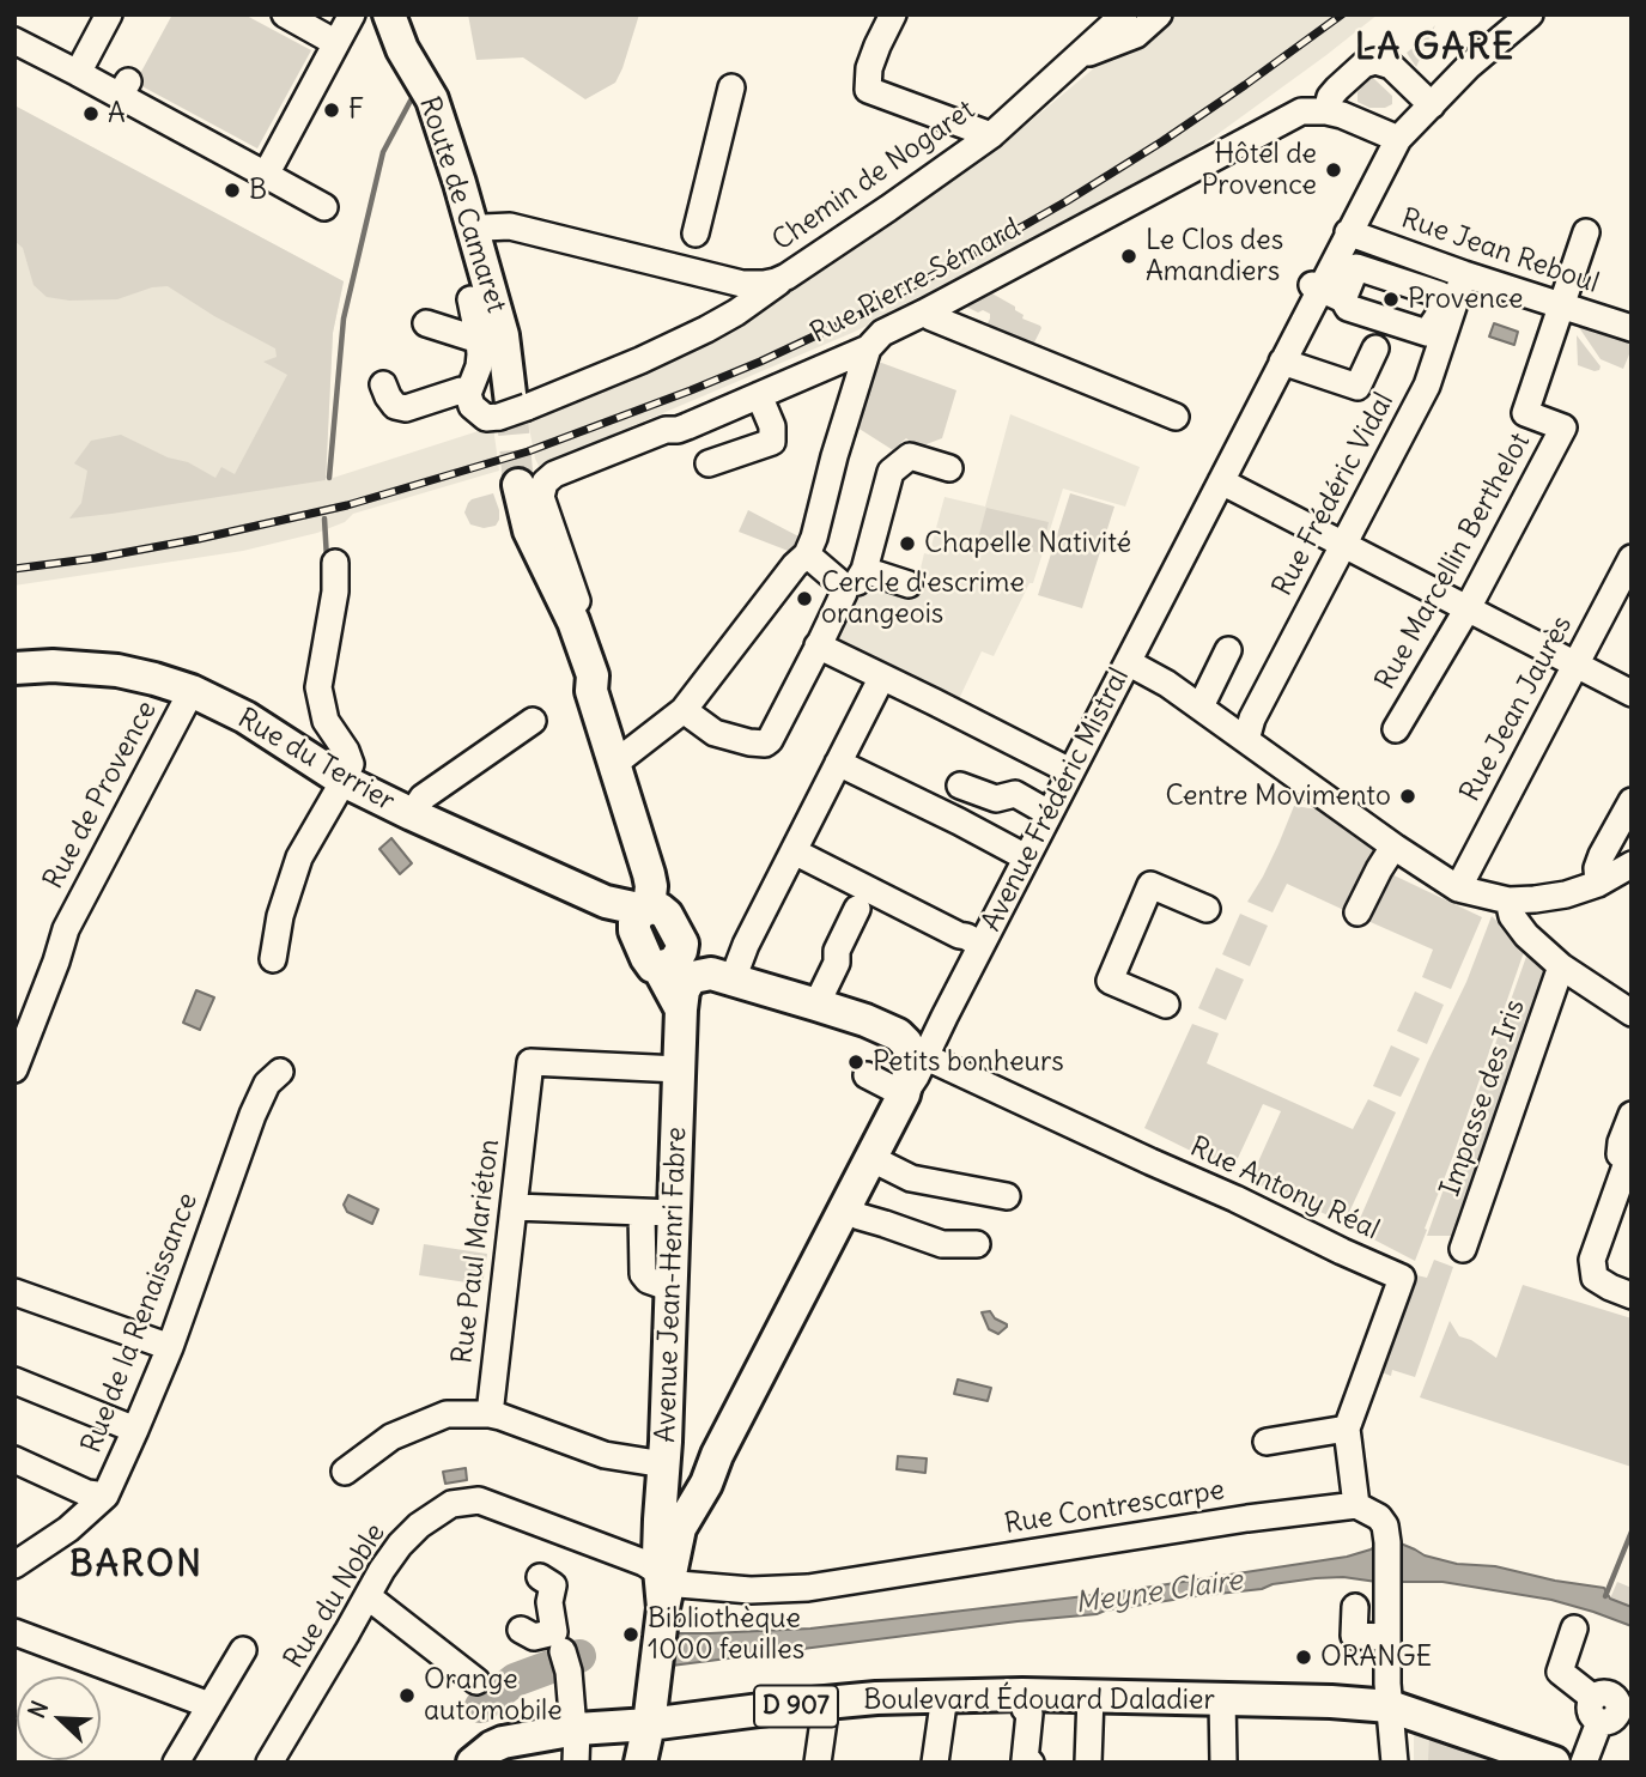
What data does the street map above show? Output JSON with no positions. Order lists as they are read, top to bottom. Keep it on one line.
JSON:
{"streets":{"main road":["Route de Camaret","Rue du Terrier","Avenue Frédéric Mistral","Avenue Jean-Henri Fabre","Boulevard Édouard Daladier","D 907"],"street":["Chemin de Nogaret","Rue Jean Reboul","Rue Pierre Sémard","Rue Frédéric Vidal","Rue Marcellin Berthelot","Rue Jean Jaurès","Rue de Provence","Impasse des Iris","Rue Antony Réal","Rue Paul Mariéton","Rue de la Renaissance","Rue Contrescarpe","Rue du Noble"]},"crossings":[["Chemin de Nogaret","Route de Camaret"],["Rue Jean Reboul","Rue Frédéric Vidal"],["Rue Jean Reboul","Rue Marcellin Berthelot"],["Rue Jean Reboul","Avenue Frédéric Mistral"],["Rue du Terrier","Rue de Provence"],["Avenue Frédéric Mistral","Rue Antony Réal"],["Avenue Frédéric Mistral","Avenue Jean-Henri Fabre"],["Avenue Frédéric Mistral","Rue Contrescarpe"],["Avenue Frédéric Mistral","Rue du Noble"],["Rue Antony Réal","Rue Contrescarpe"],["Rue Paul Mariéton","Avenue Jean-Henri Fabre"],["Avenue Jean-Henri Fabre","Rue Contrescarpe"],["Avenue Jean-Henri Fabre","Rue du Noble"],["Rue Contrescarpe","Rue du Noble"]],"districts":["LA GARE","BARON"],"water":["Meyne Claire"],"places":["F","A","Hôtel de Provence","B","Le Clos des Amandiers","Provence","Chapelle Nativité","Cercle d'escrime orangeois","Centre Movimento","Petits bonheurs","Bibliothèque 1000 feuilles","ORANGE","Orange automobile"],"north":"top left"}
